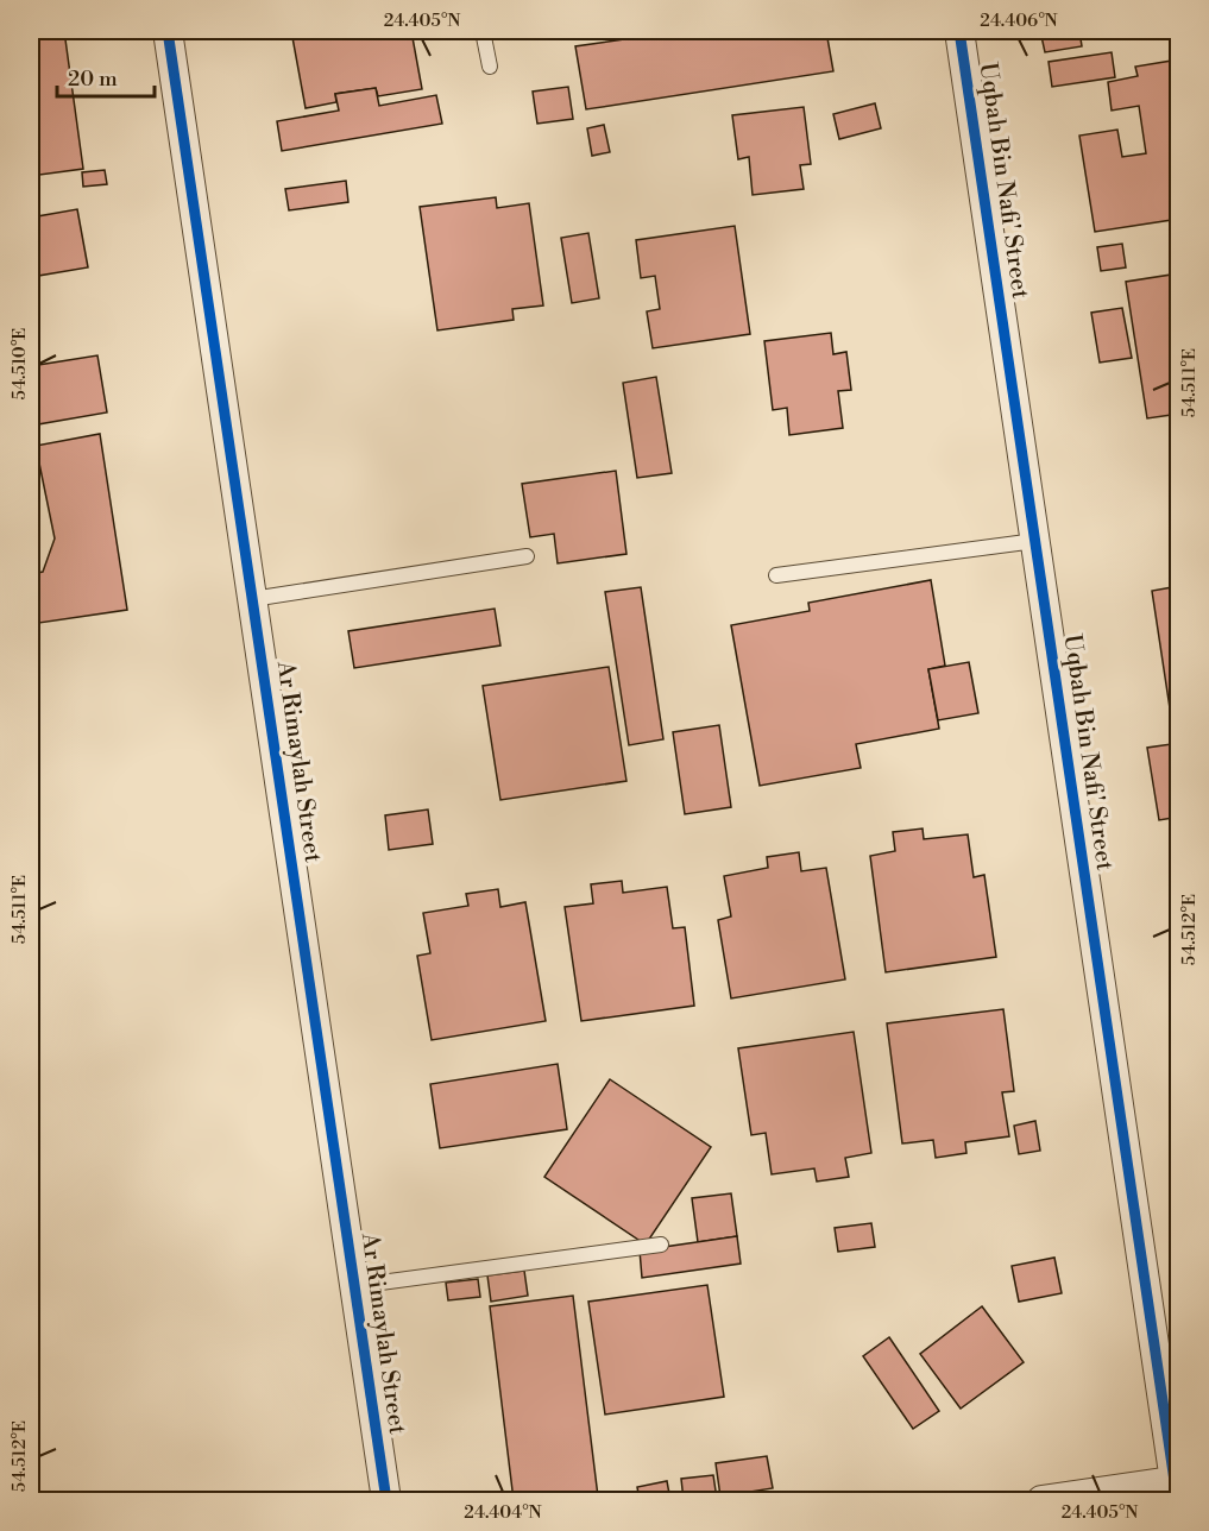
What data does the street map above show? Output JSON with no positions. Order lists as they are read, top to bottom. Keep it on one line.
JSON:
{"streets":{"street":["Uqbah Bin Nafi' Street","Ar Rimaylah Street"]},"scale_bar":"20 m","coordinates":["24.405°N","24.406°N","54.510°E","54.511°E","54.512°E","24.404°N"]}
